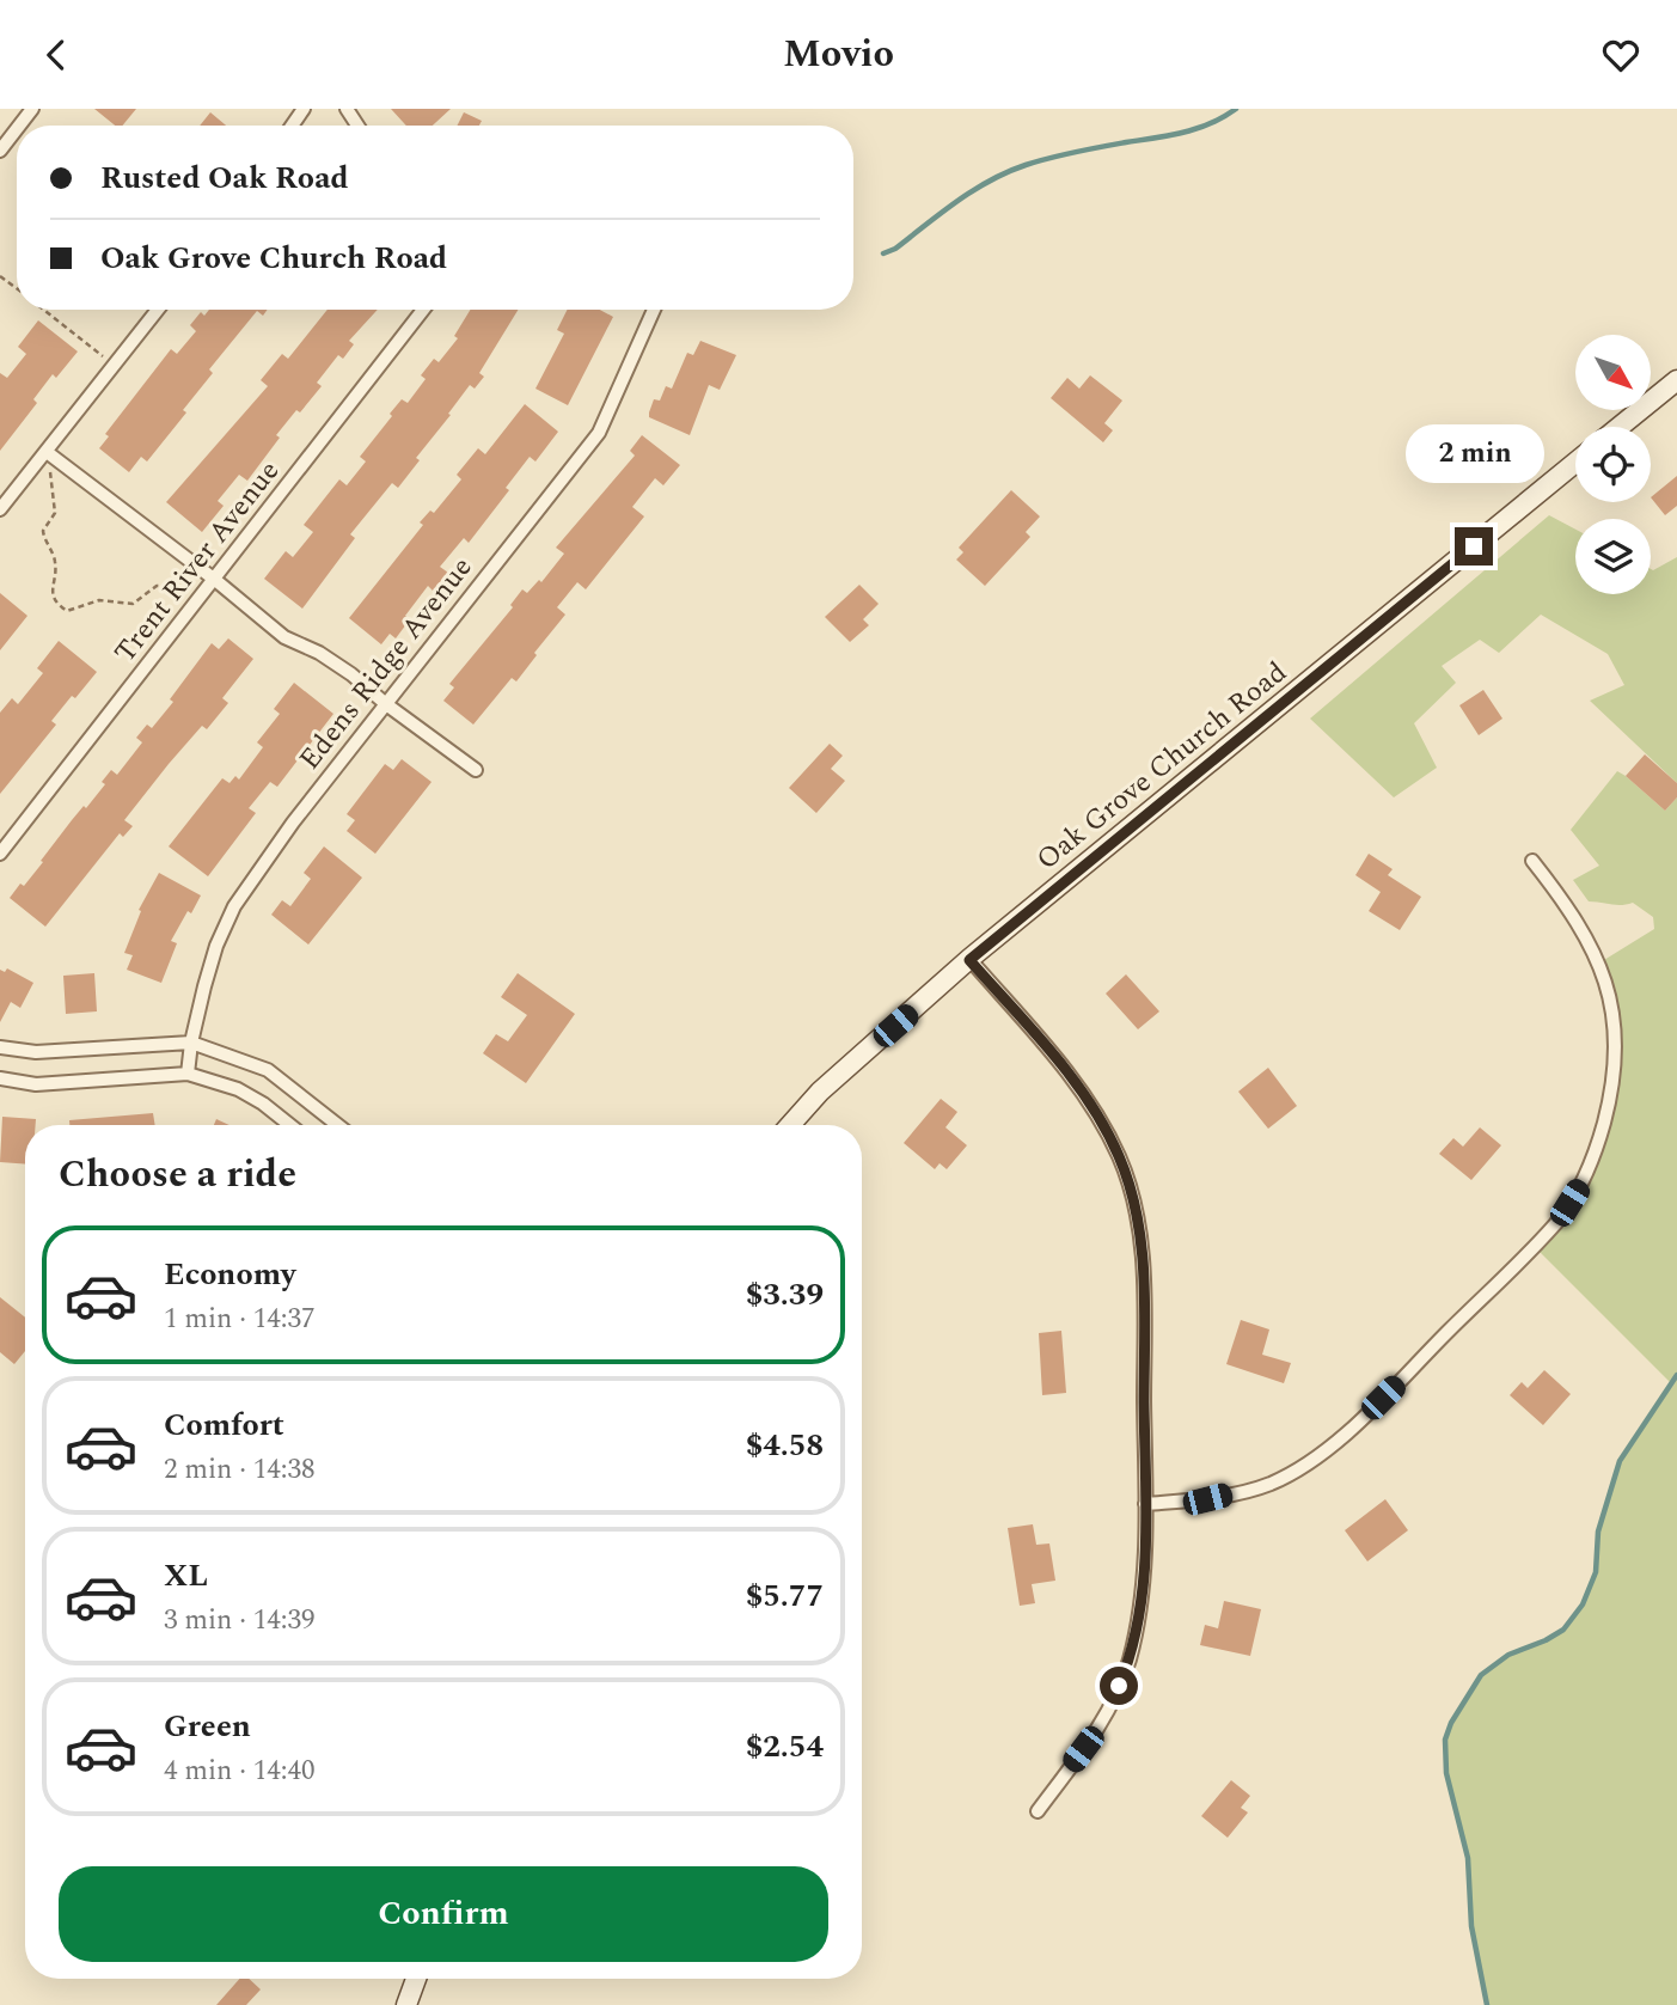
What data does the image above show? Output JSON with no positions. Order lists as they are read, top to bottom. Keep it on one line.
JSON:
{"streets":{"main road":["Oak Grove Church Road"],"street":["Trent River Avenue","Edens Ridge Avenue"]},"north":"bottom right","page":{"header":"Movio","banner":["Rusted Oak Road","Oak Grove Church Road"],"bubble":"2 min","heading":"Choose a ride","list":[{"name":"Economy","note":"1 min · 14:37","value":"$3.39"},{"name":"Comfort","note":"2 min · 14:38","value":"$4.58"},{"name":"XL","note":"3 min · 14:39","value":"$5.77"},{"name":"Green","note":"4 min · 14:40","value":"$2.54"}],"buttons":"Confirm"}}
